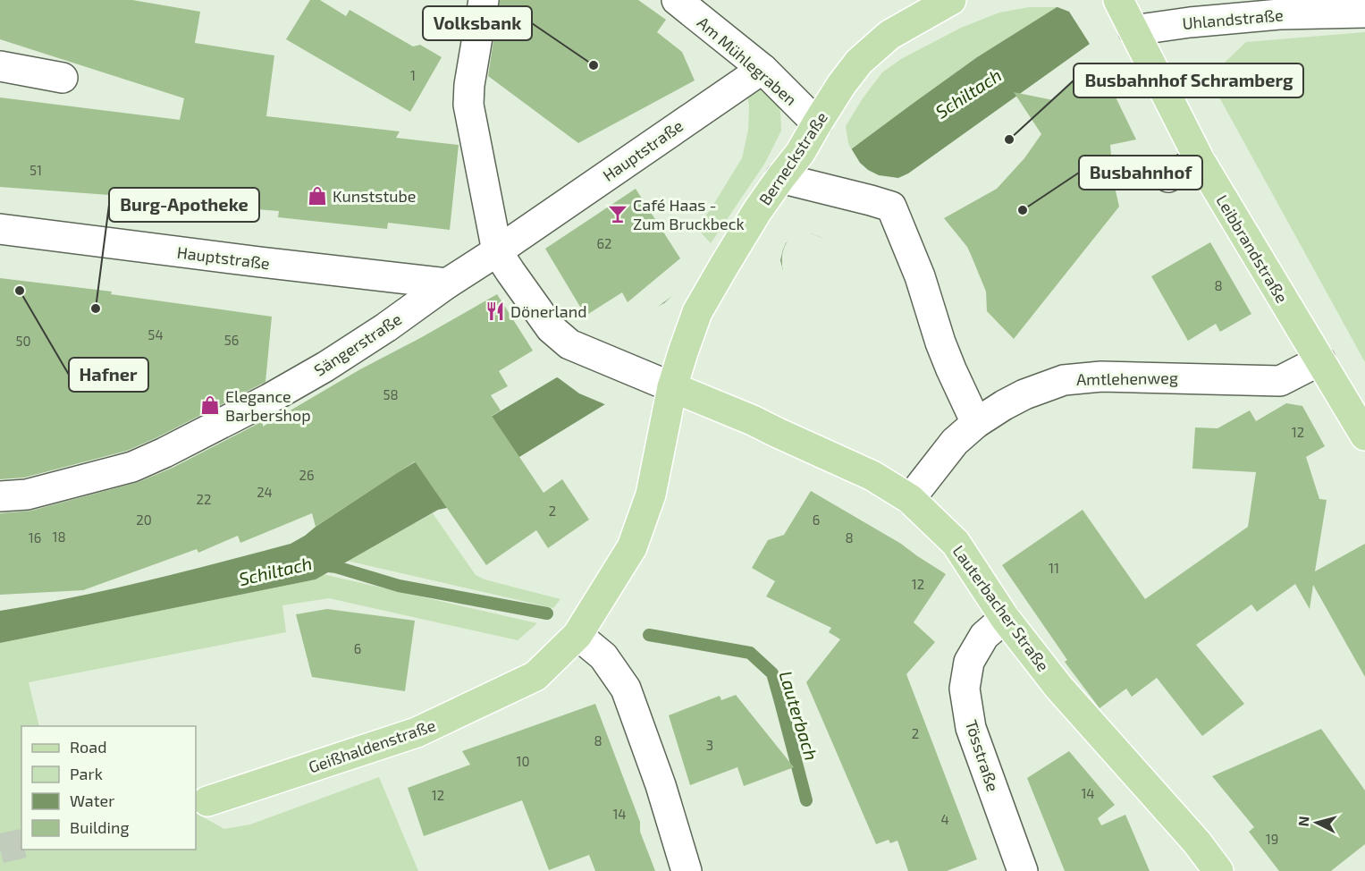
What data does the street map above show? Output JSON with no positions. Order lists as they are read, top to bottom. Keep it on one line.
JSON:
{"streets":{"main road":["Berneckstraße","Leibbrandstraße","Lauterbacher Straße","Geißhaldenstraße"],"street":["Uhlandstraße","Am Mühlegraben","Hauptstraße","Sängerstraße","Amtlehenweg","Tösstraße"]},"crossings":[["Uhlandstraße","Leibbrandstraße"],["Am Mühlegraben","Hauptstraße"],["Am Mühlegraben","Berneckstraße"],["Hauptstraße","Sängerstraße"],["Berneckstraße","Lauterbacher Straße"],["Berneckstraße","Geißhaldenstraße"],["Leibbrandstraße","Amtlehenweg"],["Amtlehenweg","Lauterbacher Straße"],["Lauterbacher Straße","Geißhaldenstraße"],["Lauterbacher Straße","Tösstraße"]],"water":["Schiltach","Lauterbach"],"places":{"other":["Volksbank","Busbahnhof Schramberg","Busbahnhof","Hafner","Burg-Apotheke"],"shop":["Kunststube","Elegance Barbershop"],"bar":["Café Haas - Zum Bruckbeck"],"restaurant":["Dönerland"]},"house_numbers":["1","51","62","8","54","56","50","58","12","26","24","22","2","20","6","18","16","8","11","12","6","2","8","3","10","14","12","14","4","19"],"legend":["Road","Park","Water","Building"],"north":"left"}
